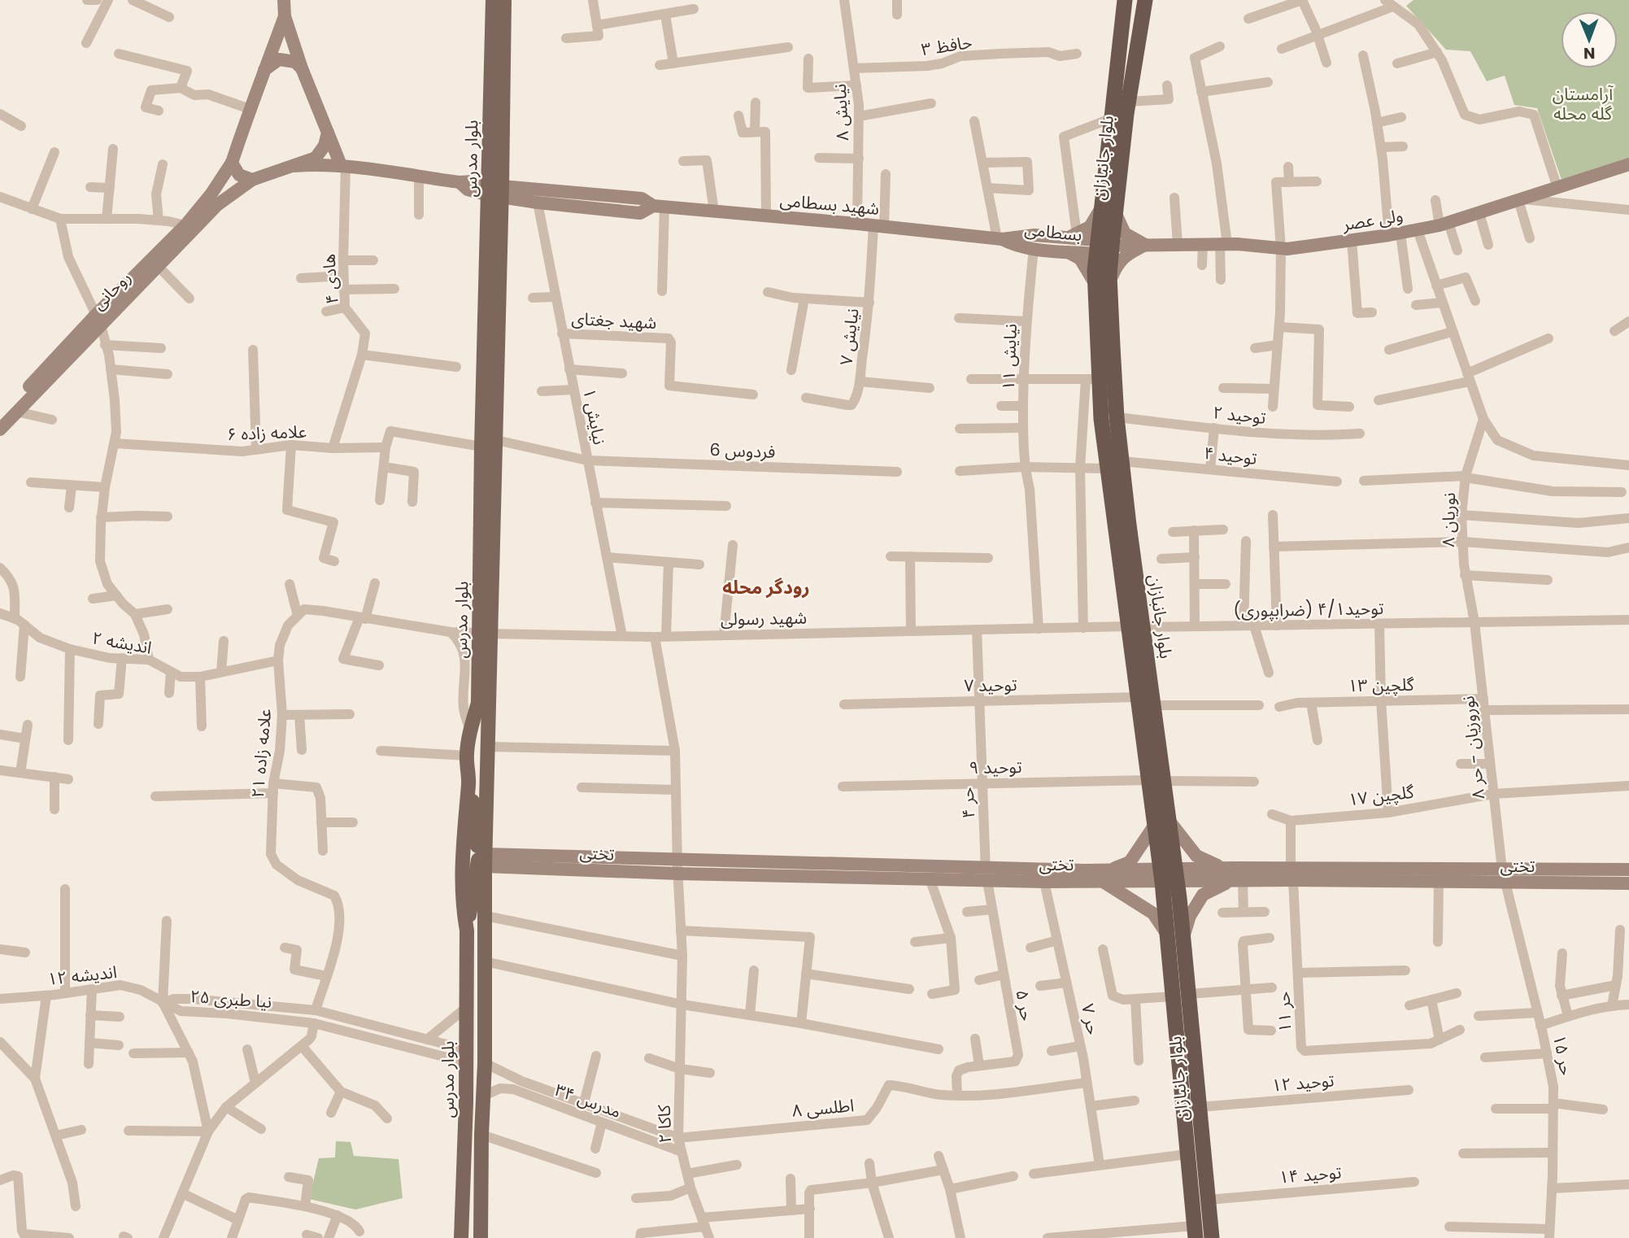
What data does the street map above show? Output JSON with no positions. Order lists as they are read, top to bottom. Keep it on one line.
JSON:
{"streets":{"highway":["بلوار جانبازان"],"main road":["بلوار مدرس","شهید بسطامی","ولی عصر","بسطامی","روحانی","تختی"],"street":["حافظ ۳","نیایش ۸","هادی ۴","شهید جغتای","نیایش ۷","نیایش ۱۱","توحید ۲","نیایش ۱","علامه زاده ۶","فردوس 6","توحید ۴","نوریان ۸","توحید۴/۱ (ضرابپوری)","شهید رسولی","اندیشه ۲","توحید ۷","گلچین ۱۳","نوروزیان - حر ۸","علامه زاده ۲۱","توحید ۹","گلچین ۱۷","حر ۴","اندیشه ۱۲","نیا طبری ۲۵","حر ۵","حر ۱۱","حر ۷","حر ۱۵","توحید ۱۲","مدرس ۳۴","اطلسی ۸","کاکا ۲","توحید ۱۴"]},"crossings":[["حافظ ۳","نیایش ۸"],["نیایش ۸","شهید بسطامی"],["بلوار جانبازان","ولی عصر"],["بلوار جانبازان","بسطامی"],["بلوار جانبازان","توحید ۲"],["بلوار جانبازان","توحید ۴"],["بلوار جانبازان","توحید۴/۱ (ضرابپوری)"],["بلوار جانبازان","توحید ۷"],["بلوار جانبازان","توحید ۹"],["بلوار جانبازان","تختی"],["بلوار جانبازان","توحید ۱۲"],["بلوار جانبازان","توحید ۱۴"],["بلوار مدرس","شهید بسطامی"],["بلوار مدرس","فردوس 6"],["بلوار مدرس","شهید رسولی"],["بلوار مدرس","تختی"],["بلوار مدرس","نیا طبری ۲۵"],["بلوار مدرس","مدرس ۳۴"],["شهید بسطامی","بسطامی"],["شهید بسطامی","نیایش ۷"],["شهید بسطامی","نیایش ۱"],["بسطامی","نیایش ۱۱"],["هادی ۴","علامه زاده ۶"],["شهید جغتای","نیایش ۱"],["نیایش ۱۱","شهید رسولی"],["نیایش ۱","فردوس 6"],["نیایش ۱","شهید رسولی"],["نوریان ۸","توحید۴/۱ (ضرابپوری)"],["نوریان ۸","نوروزیان - حر ۸"],["توحید۴/۱ (ضرابپوری)","شهید رسولی"],["توحید۴/۱ (ضرابپوری)","نوروزیان - حر ۸"],["شهید رسولی","حر ۴"],["شهید رسولی","کاکا ۲"],["اندیشه ۲","علامه زاده ۲۱"],["توحید ۷","حر ۴"],["گلچین ۱۳","نوروزیان - حر ۸"],["نوروزیان - حر ۸","گلچین ۱۷"],["نوروزیان - حر ۸","تختی"],["نوروزیان - حر ۸","حر ۱۵"],["علامه زاده ۲۱","نیا طبری ۲۵"],["توحید ۹","حر ۴"],["گلچین ۱۷","حر ۱۱"],["حر ۴","تختی"],["حر ۴","حر ۵"],["تختی","حر ۵"],["تختی","حر ۱۱"],["تختی","حر ۷"],["تختی","حر ۱۵"],["تختی","کاکا ۲"],["اندیشه ۱۲","نیا طبری ۲۵"],["حر ۵","اطلسی ۸"],["حر ۷","اطلسی ۸"],["مدرس ۳۴","اطلسی ۸"],["مدرس ۳۴","کاکا ۲"],["اطلسی ۸","کاکا ۲"]],"districts":["رودگر محله"],"parks":["آرامستان گله محله"],"north":"bottom"}
